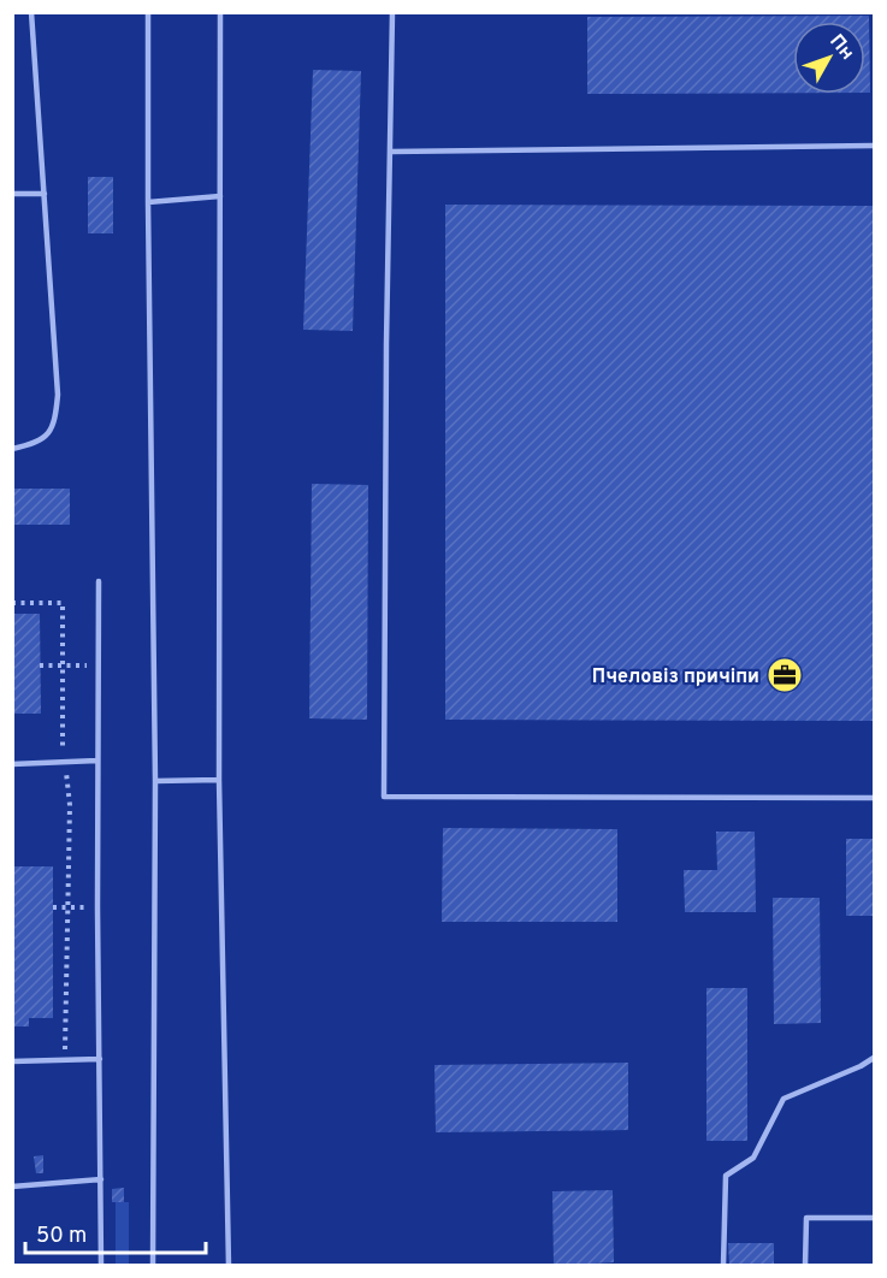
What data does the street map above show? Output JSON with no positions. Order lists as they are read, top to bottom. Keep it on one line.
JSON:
{"places":{"office":["Пчеловіз причіпи"]},"scale_bar":"50 m","north":"top right"}
